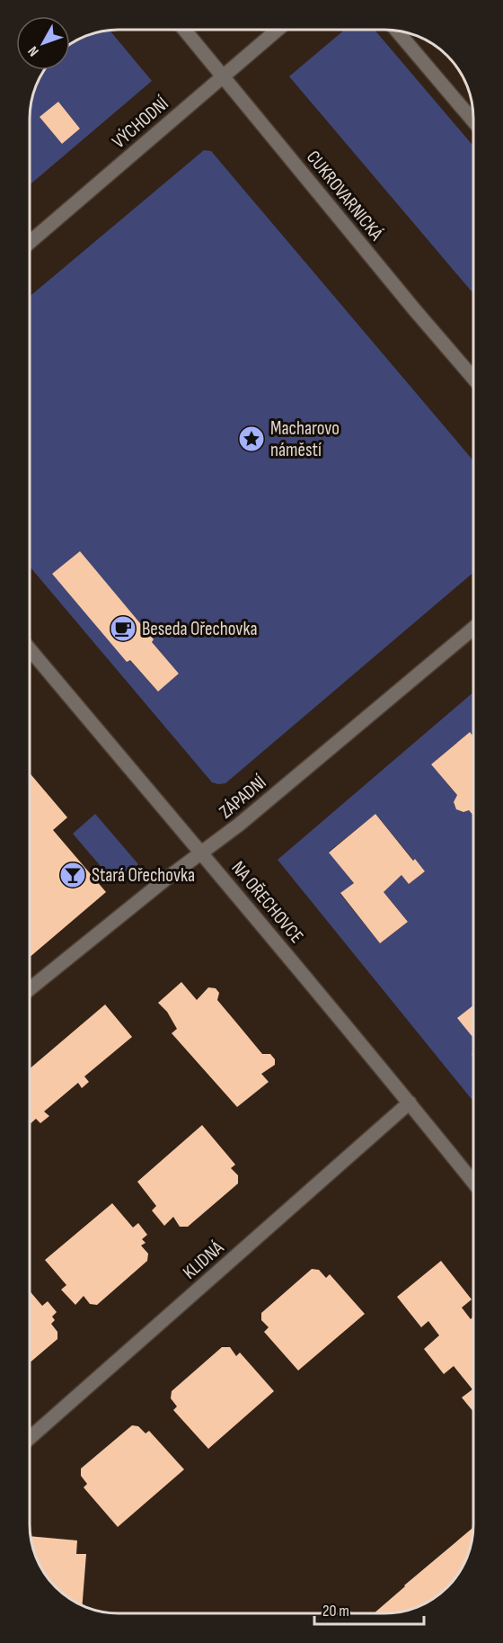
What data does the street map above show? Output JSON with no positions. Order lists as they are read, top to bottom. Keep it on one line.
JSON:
{"streets":{"street":["VÝCHODNÍ","CUKROVARNICKÁ","ZÁPADNÍ","NA OŘECHOVCE","KLIDNÁ"]},"crossings":[["VÝCHODNÍ","CUKROVARNICKÁ"],["ZÁPADNÍ","NA OŘECHOVCE"],["NA OŘECHOVCE","KLIDNÁ"]],"places":{"place":["Macharovo náměstí"],"cafe":["Beseda Ořechovka"],"bar":["Stará Ořechovka"]},"scale_bar":"20 m","north":"bottom left"}
